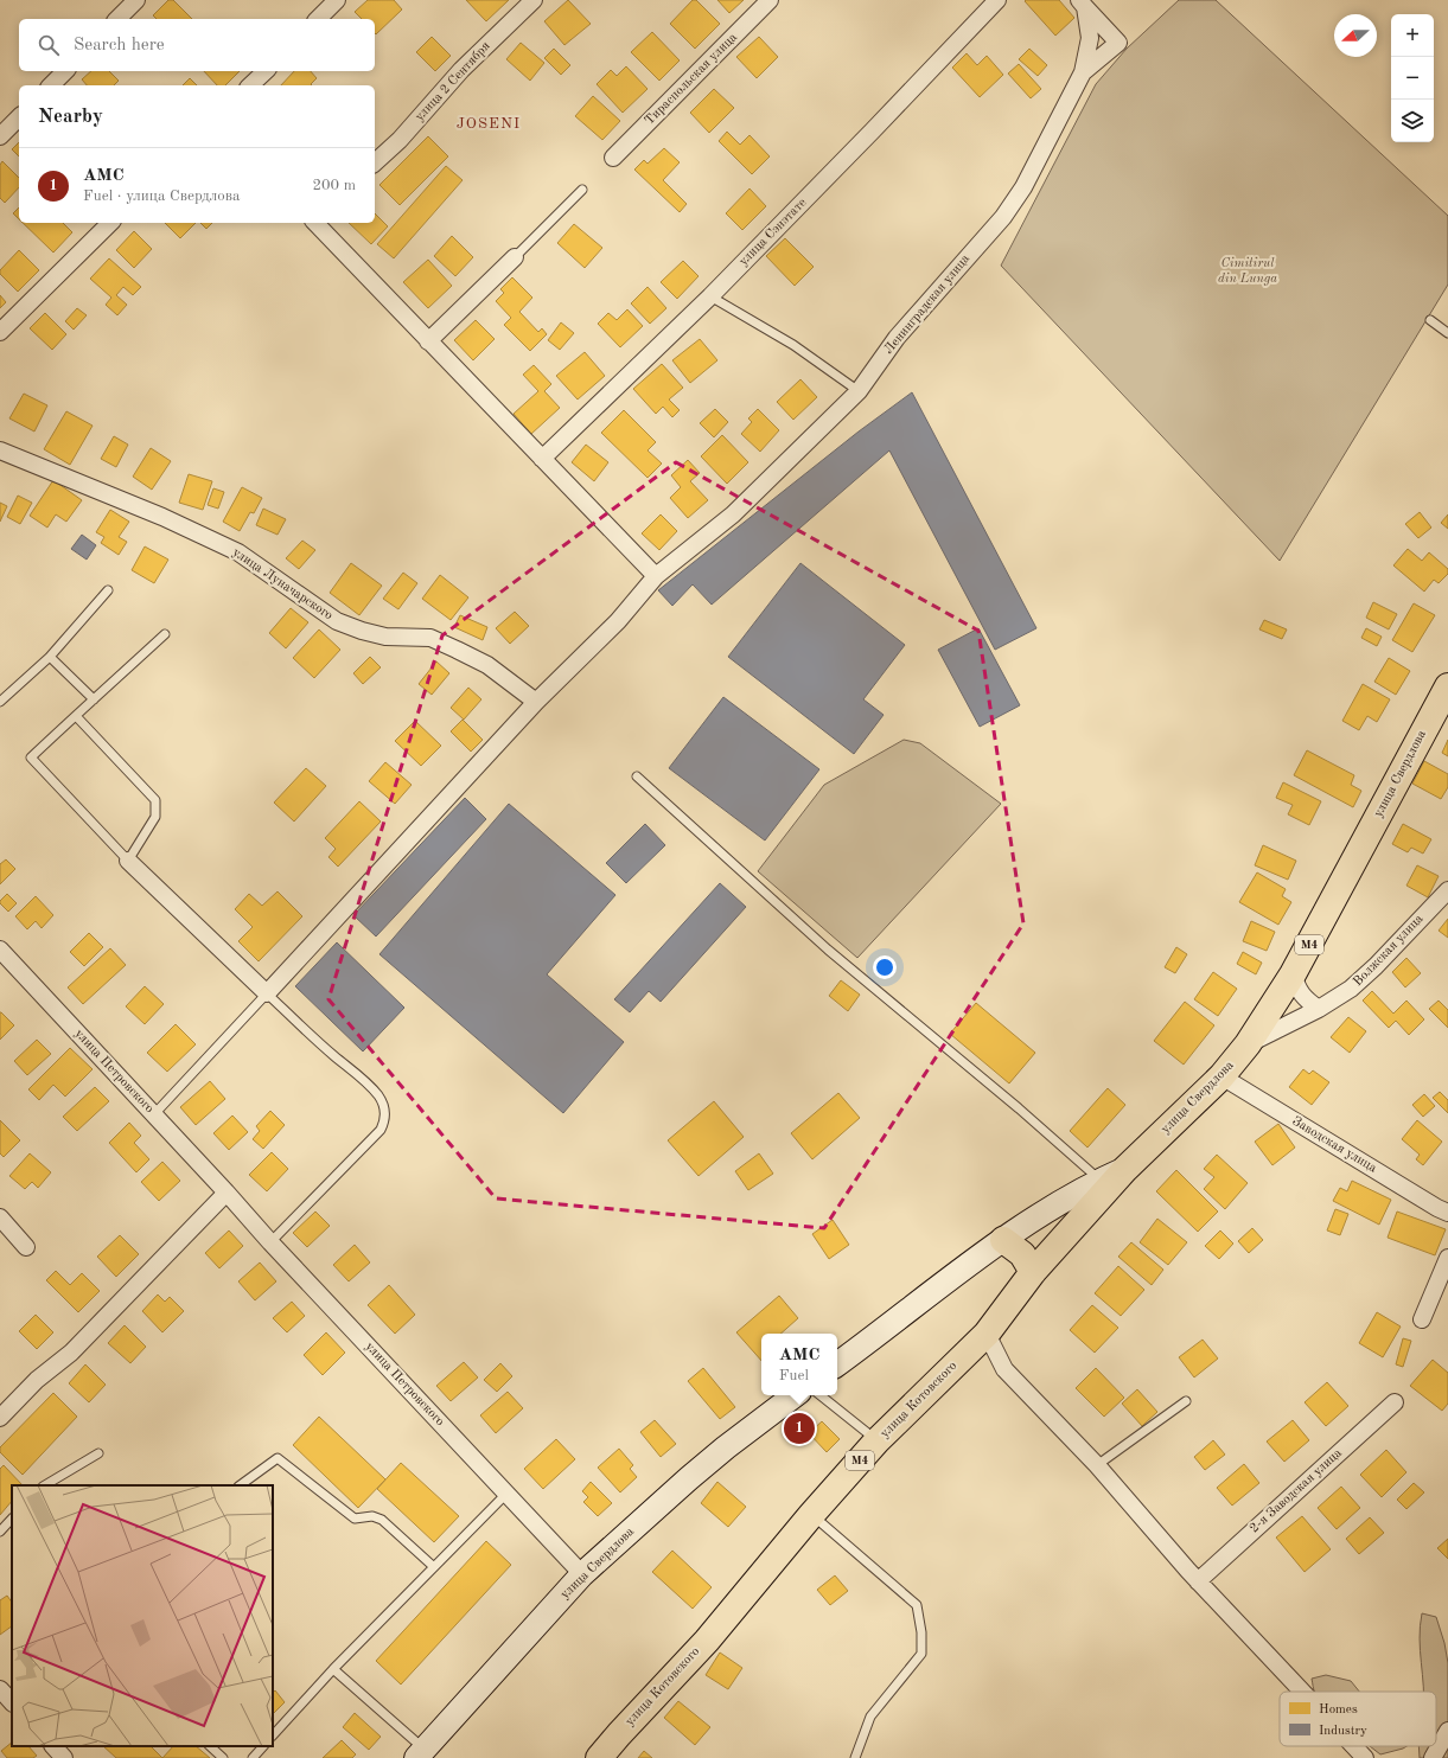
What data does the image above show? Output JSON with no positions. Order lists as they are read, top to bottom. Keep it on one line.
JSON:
{"streets":{"highway":["улица Свердлова","M4","улица Котовского"],"street":["Тираспольская улица","улица 2 Сентября","улица Сэнэтате","Ленинградская улица","улица Луначарского","Волжская улица","улица Петровского","Заводская улица","2-я Заводская улица"]},"crossings":[["улица Свердлова","Волжская улица"],["улица Свердлова","улица Петровского"],["улица Свердлова","Заводская улица"],["улица Свердлова","улица Котовского"]],"districts":["JOSENI"],"parks":["Cimitirul din Lunga"],"legend":["Homes","Industry"],"north":"left","page":{"map_buttons":["+","−"],"search":"Search here","heading":"Nearby","list":[{"mark":"1","name":"AMC","note":"Fuel · улица Свердлова","value":"200 m"}],"popup":["AMC","Fuel"],"pins":"1"}}
